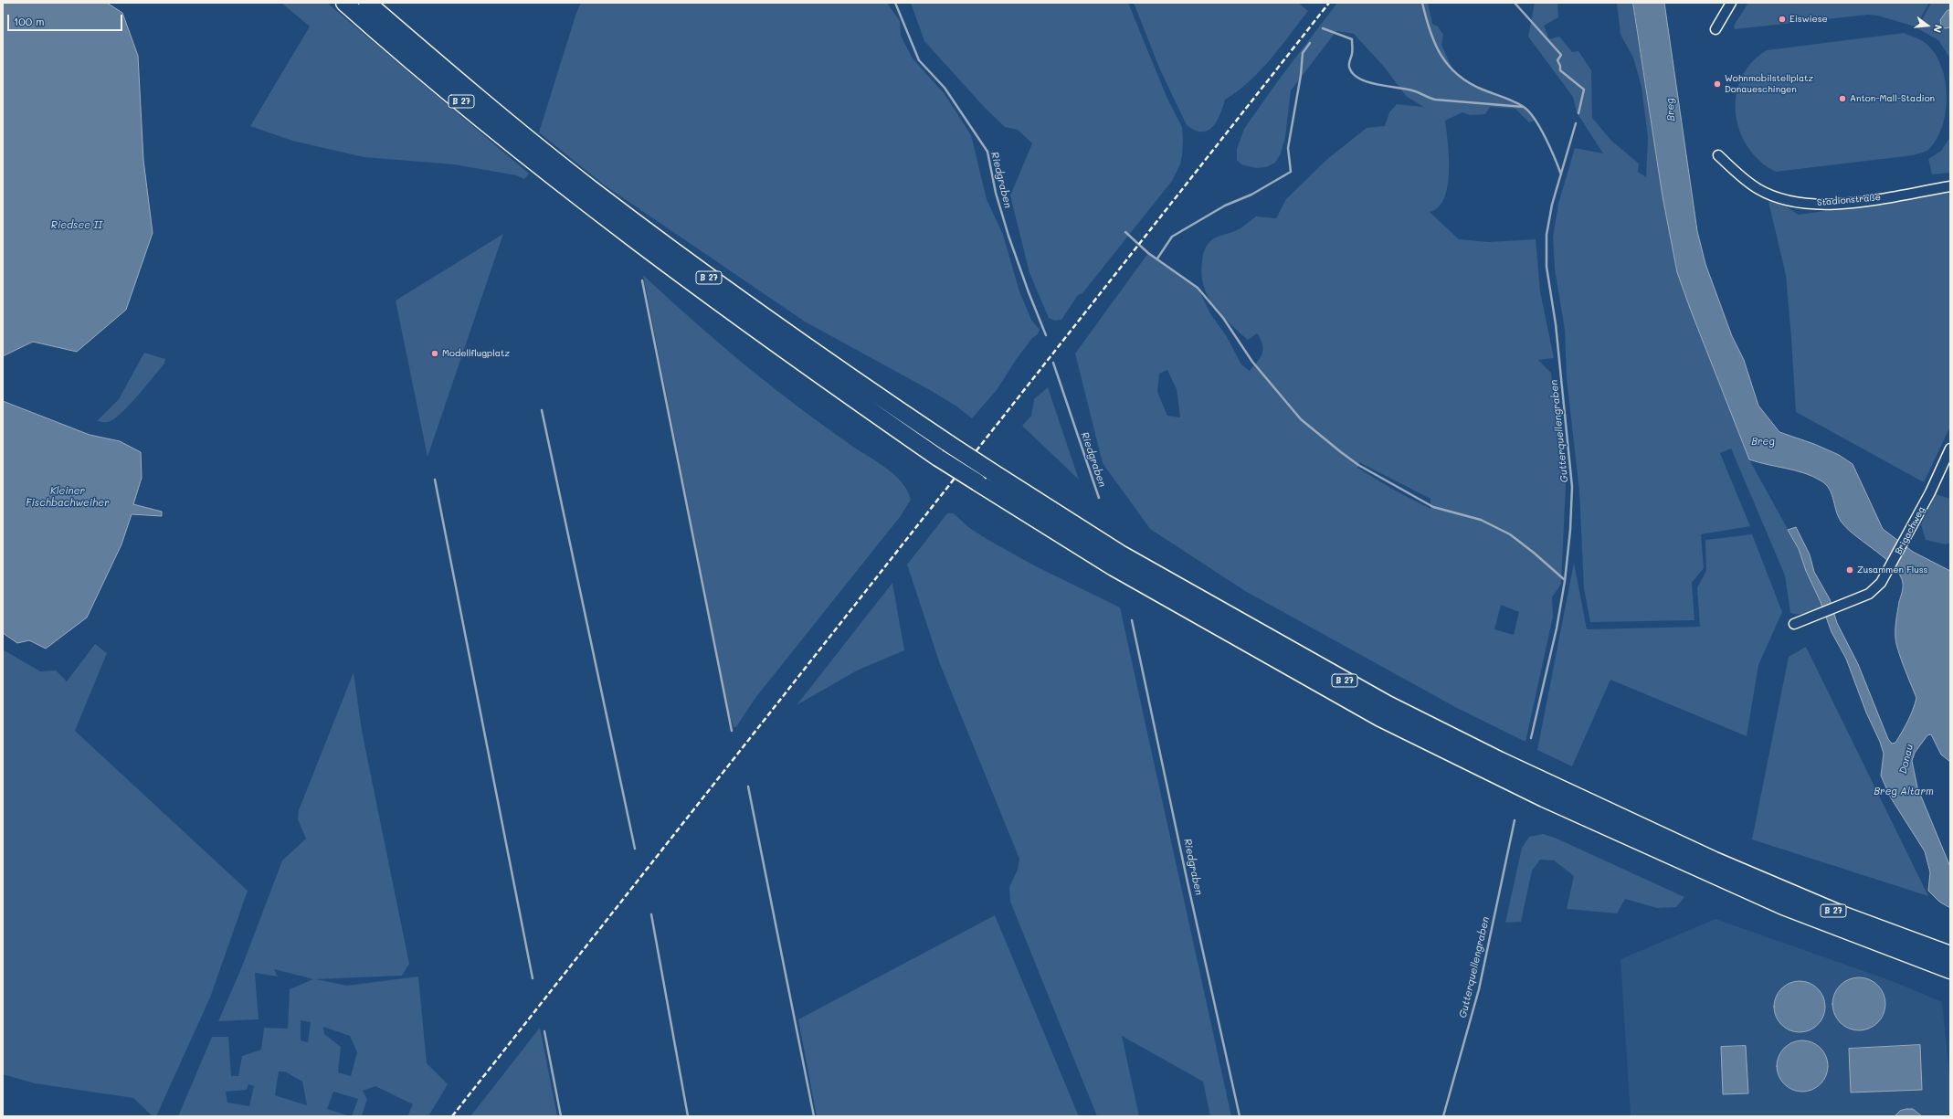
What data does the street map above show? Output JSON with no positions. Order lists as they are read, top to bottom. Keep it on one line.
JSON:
{"streets":{"highway":["B 27"],"street":["Stadionstraße","Brigachweg"]},"water":["Breg","Riedgraben","Riedsee II","Gutterquellengraben","Kleiner Fischbachweiher","Donau","Breg Altarm"],"places":["Eiswiese","Wohnmobilstellplatz Donaueschingen","Anton-Mall-Stadion","Modellflugplatz","Zusammen Fluss"],"scale_bar":"100 m","north":"right"}
